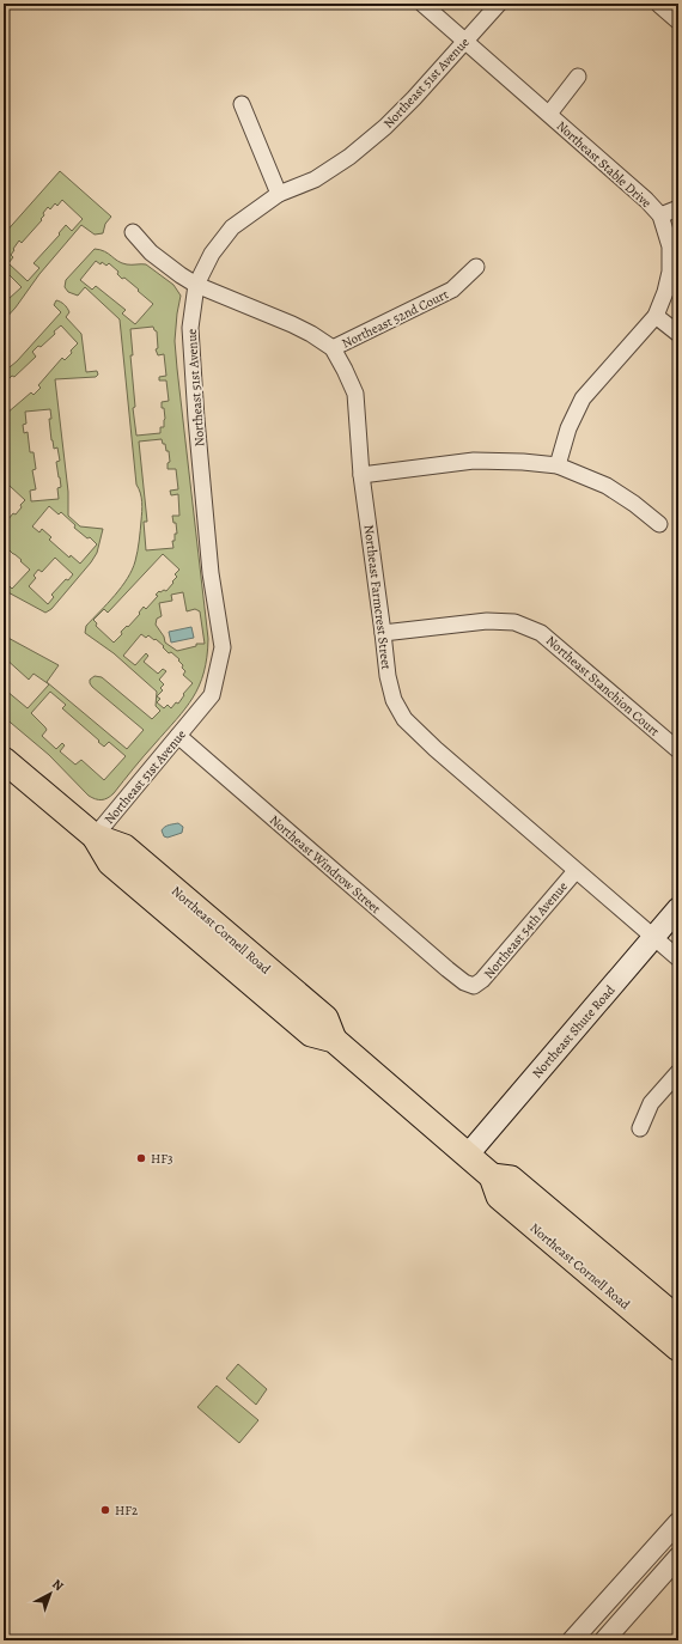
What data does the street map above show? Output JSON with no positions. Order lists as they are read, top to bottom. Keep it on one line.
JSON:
{"streets":{"highway":["Northeast Cornell Road"],"main road":["Northeast Shute Road"],"street":["Northeast 51st Avenue","Northeast Stable Drive","Northeast 52nd Court","Northeast Farmcrest Street","Northeast Stanchion Court","Northeast Windrow Street","Northeast 54th Avenue"]},"crossings":[["Northeast 51st Avenue","Northeast Stable Drive"],["Northeast 51st Avenue","Northeast Farmcrest Street"],["Northeast 51st Avenue","Northeast Windrow Street"],["Northeast 51st Avenue","Northeast Cornell Road"],["Northeast 52nd Court","Northeast Farmcrest Street"],["Northeast Farmcrest Street","Northeast Stanchion Court"],["Northeast Farmcrest Street","Northeast 54th Avenue"],["Northeast Farmcrest Street","Northeast Shute Road"],["Northeast Windrow Street","Northeast 54th Avenue"],["Northeast Cornell Road","Northeast Shute Road"]],"places":["HF3","HF2"],"north":"top right"}
